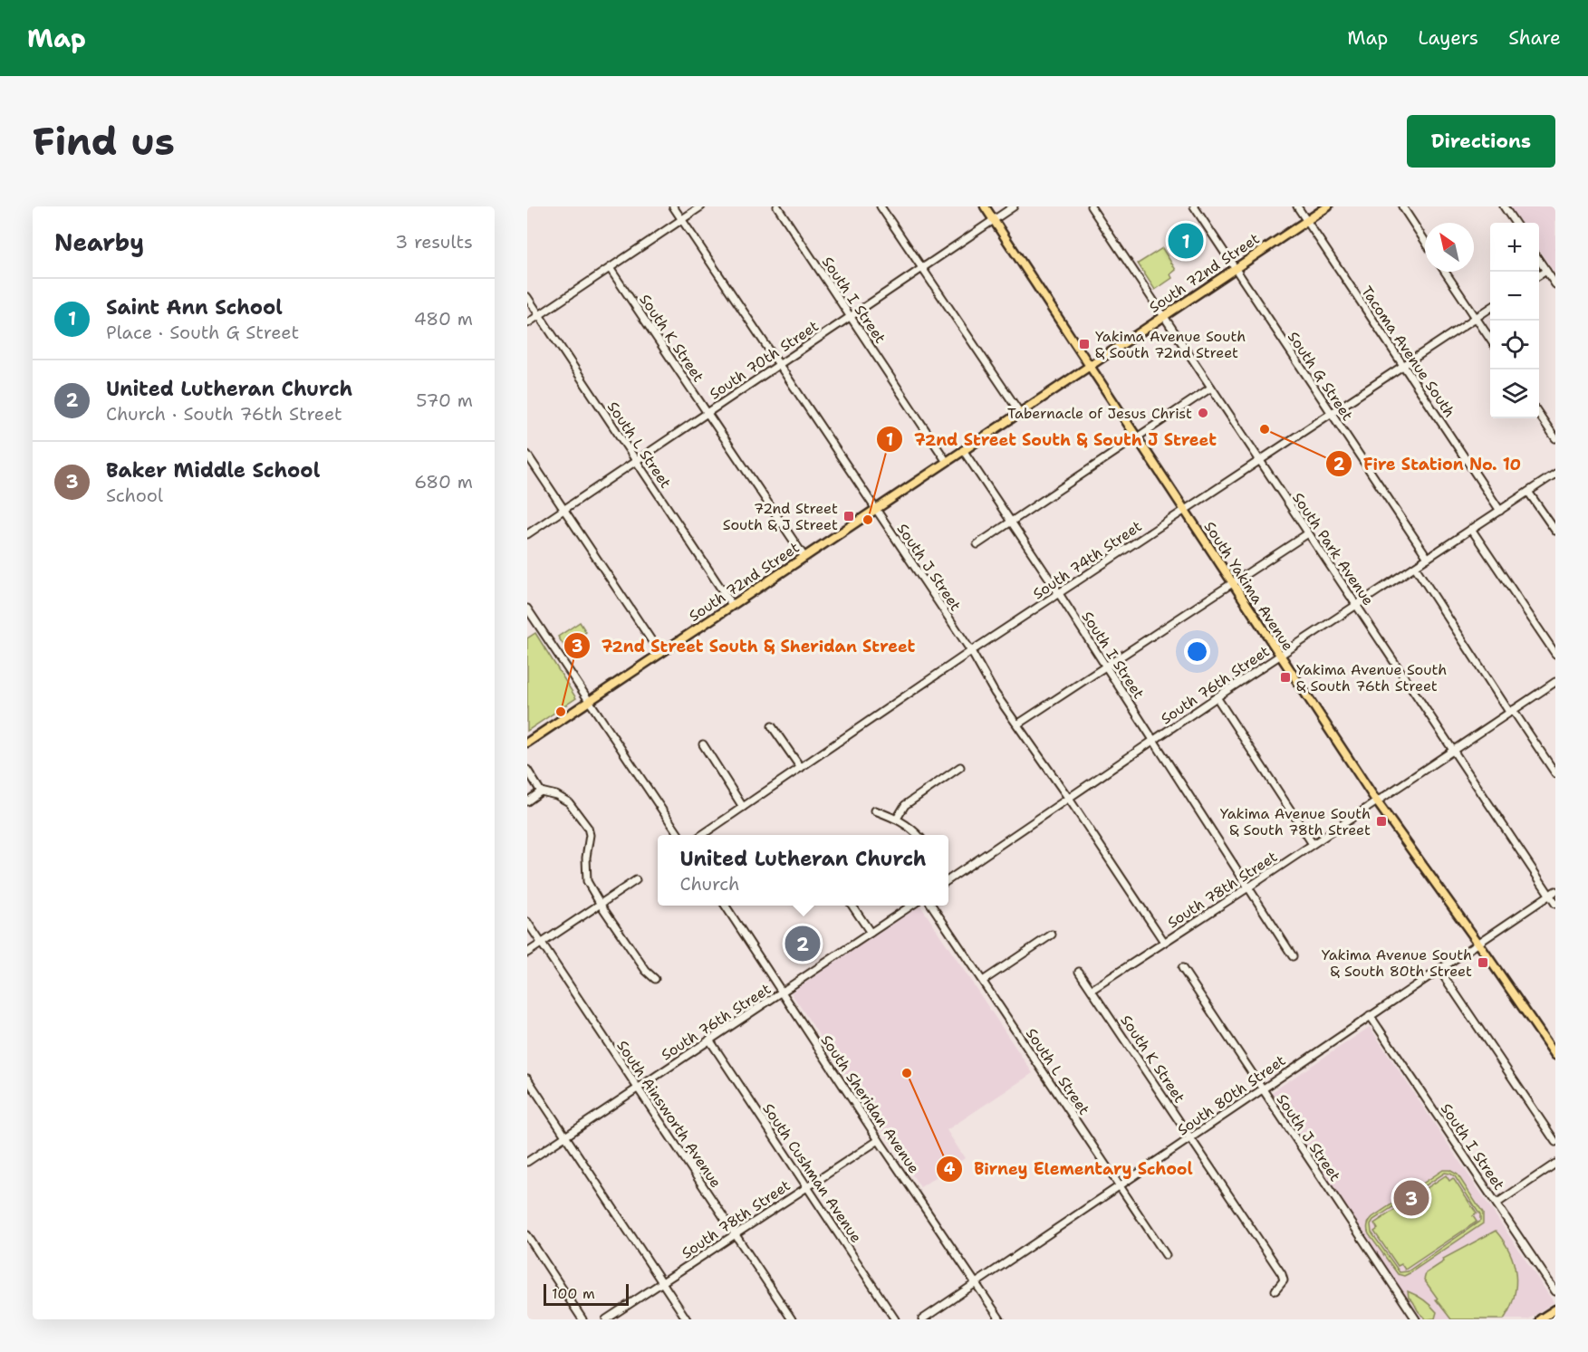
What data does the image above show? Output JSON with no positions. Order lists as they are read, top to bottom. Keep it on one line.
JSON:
{"streets":{"main road":["South 72nd Street","South Yakima Avenue"],"street":["South I Street","South K Street","Tacoma Avenue South","South 70th Street","South G Street","South L Street","South Park Avenue","South 74th Street","South J Street","South 76th Street","South 78th Street","South 80th Street","South Sheridan Avenue","South Ainsworth Avenue","South Cushman Avenue"]},"crossings":[["South 72nd Street","South I Street"],["South 72nd Street","South K Street"],["South 72nd Street","Tacoma Avenue South"],["South 72nd Street","South G Street"],["South 72nd Street","South L Street"],["South 72nd Street","South Park Avenue"],["South 72nd Street","South J Street"],["South 72nd Street","South Yakima Avenue"],["South I Street","South 70th Street"],["South I Street","South 74th Street"],["South I Street","South 76th Street"],["South I Street","South 78th Street"],["South I Street","South 80th Street"],["South K Street","South 70th Street"],["South K Street","South 78th Street"],["South K Street","South 80th Street"],["Tacoma Avenue South","South 74th Street"],["Tacoma Avenue South","South 76th Street"],["South 70th Street","South L Street"],["South 70th Street","South J Street"],["South 70th Street","South Yakima Avenue"],["South G Street","South 74th Street"],["South G Street","South 76th Street"],["South L Street","South 80th Street"],["South Park Avenue","South 74th Street"],["South Park Avenue","South 76th Street"],["South Park Avenue","South 78th Street"],["South Park Avenue","South 80th Street"],["South 74th Street","South J Street"],["South 74th Street","South Yakima Avenue"],["South J Street","South 76th Street"],["South J Street","South 78th Street"],["South J Street","South 80th Street"],["South Yakima Avenue","South 76th Street"],["South Yakima Avenue","South 78th Street"],["South Yakima Avenue","South 80th Street"],["South 76th Street","South Sheridan Avenue"],["South 76th Street","South Ainsworth Avenue"],["South 76th Street","South Cushman Avenue"],["South 78th Street","South Sheridan Avenue"],["South 78th Street","South Ainsworth Avenue"],["South 78th Street","South Cushman Avenue"],["South 80th Street","South Sheridan Avenue"]],"places":{"transit":["Yakima Avenue South & South 72nd Street","72nd Street South & J Street","Yakima Avenue South & South 76th Street","Yakima Avenue South & South 78th Street","Yakima Avenue South & South 80th Street"],"other":["Tabernacle of Jesus Christ","Fire Station No. 10","72nd Street South & South J Street","72nd Street South & Sheridan Street","Birney Elementary School"]},"scale_bar":"100 m","north":"top left","page":{"header":"Map","nav":["Map","Layers","Share"],"buttons":"Directions","title":"Find us","heading":["Nearby","3 results"],"pins":["1","2","3"],"map_buttons":["+","−"],"list":[{"mark":"1","name":"Saint Ann School","note":"Place · South G Street","value":"480 m"},{"mark":"2","name":"United Lutheran Church","note":"Church · South 76th Street","value":"570 m"},{"mark":"3","name":"Baker Middle School","note":"School","value":"680 m"}],"popup":["United Lutheran Church","Church"],"scale":"100 m"}}
